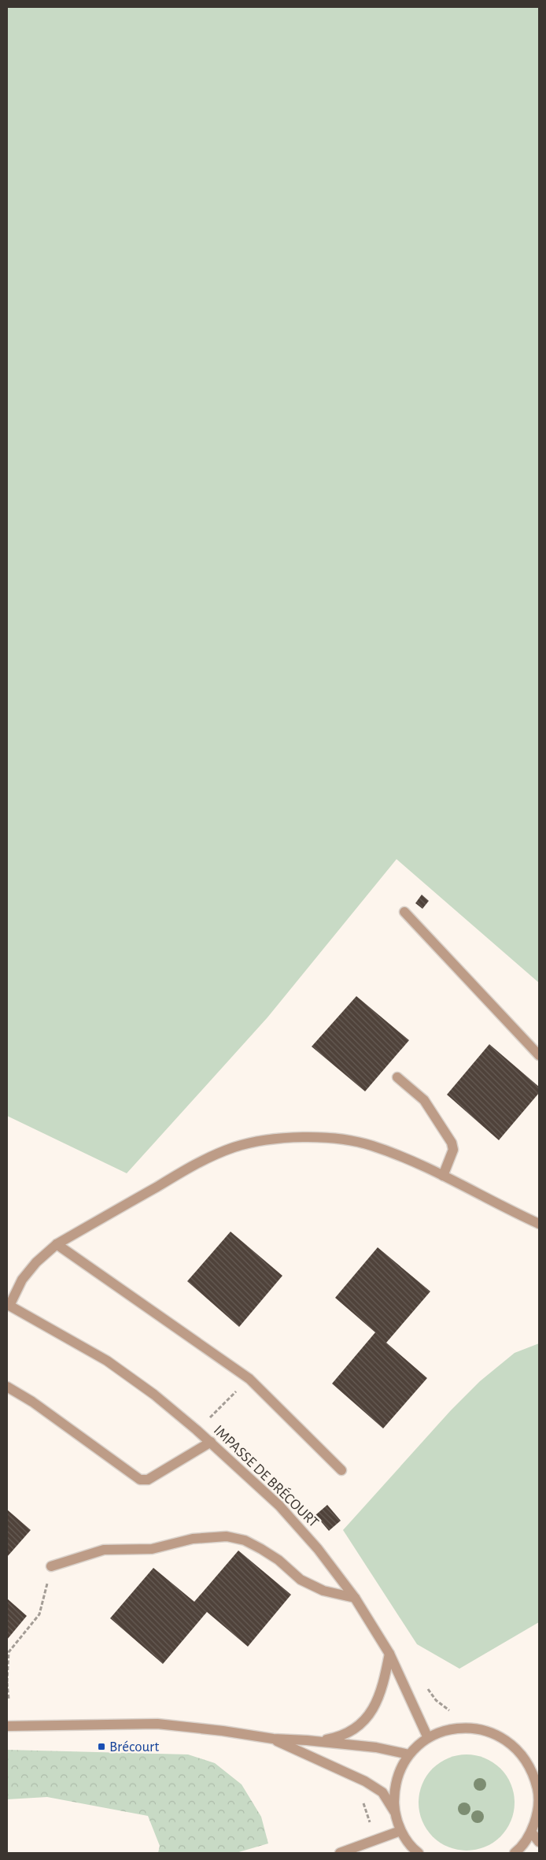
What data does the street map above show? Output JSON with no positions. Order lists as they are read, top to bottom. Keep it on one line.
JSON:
{"streets":{"street":["IMPASSE DE BRÉCOURT"]},"places":{"transit":["Brécourt"]}}
